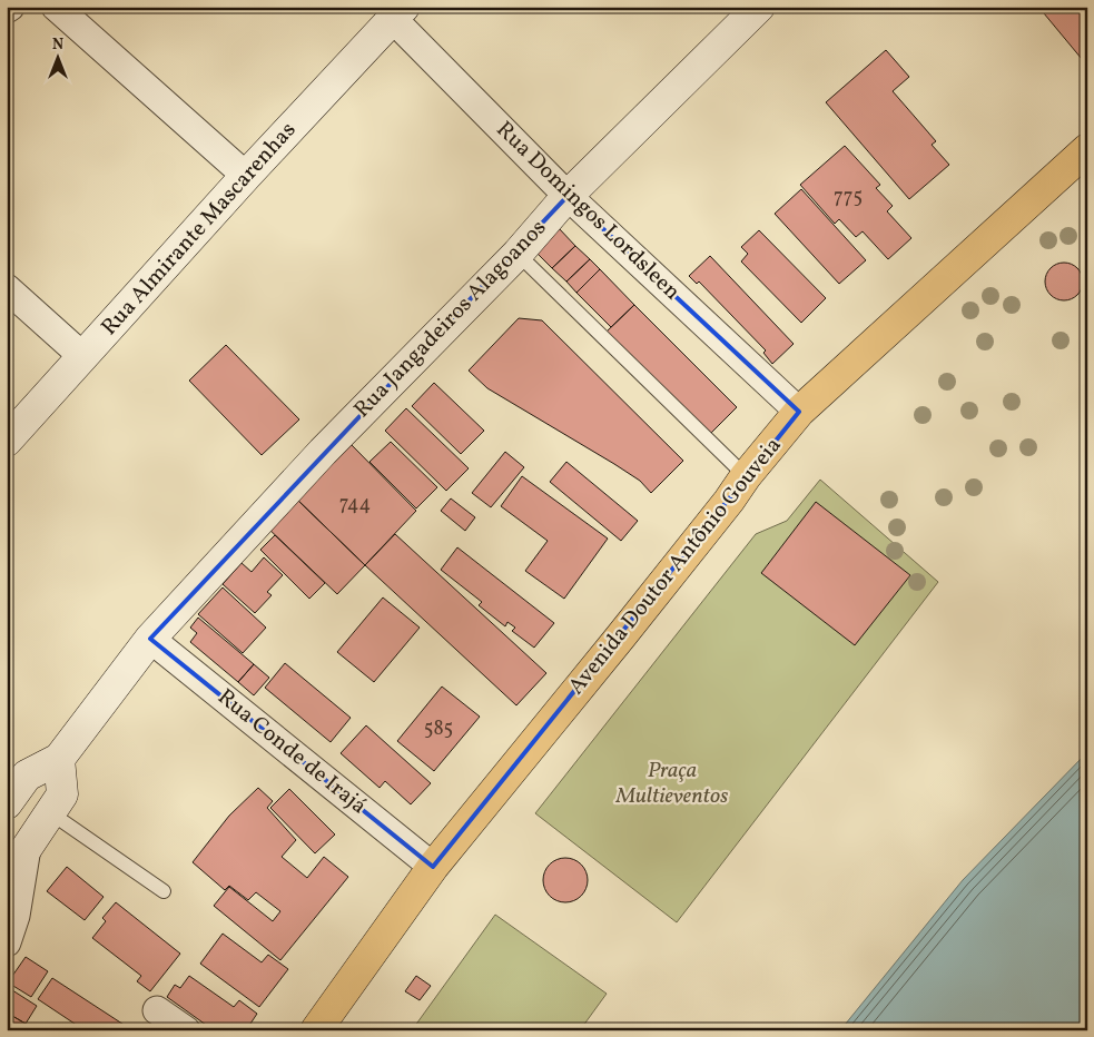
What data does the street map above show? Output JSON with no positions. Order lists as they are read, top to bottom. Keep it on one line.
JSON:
{"streets":{"main road":["Avenida Doutor Antônio Gouveia"],"street":["Rua Domingos Lordsleen","Rua Almirante Mascarenhas","Rua Jangadeiros Alagoanos","Rua Conde de Irajá"]},"crossings":[["Rua Domingos Lordsleen","Rua Almirante Mascarenhas"],["Rua Domingos Lordsleen","Rua Jangadeiros Alagoanos"],["Rua Domingos Lordsleen","Avenida Doutor Antônio Gouveia"],["Rua Jangadeiros Alagoanos","Rua Conde de Irajá"],["Avenida Doutor Antônio Gouveia","Rua Conde de Irajá"]],"parks":["Praça Multieventos"],"house_numbers":["775","744","585"],"north":"top"}
